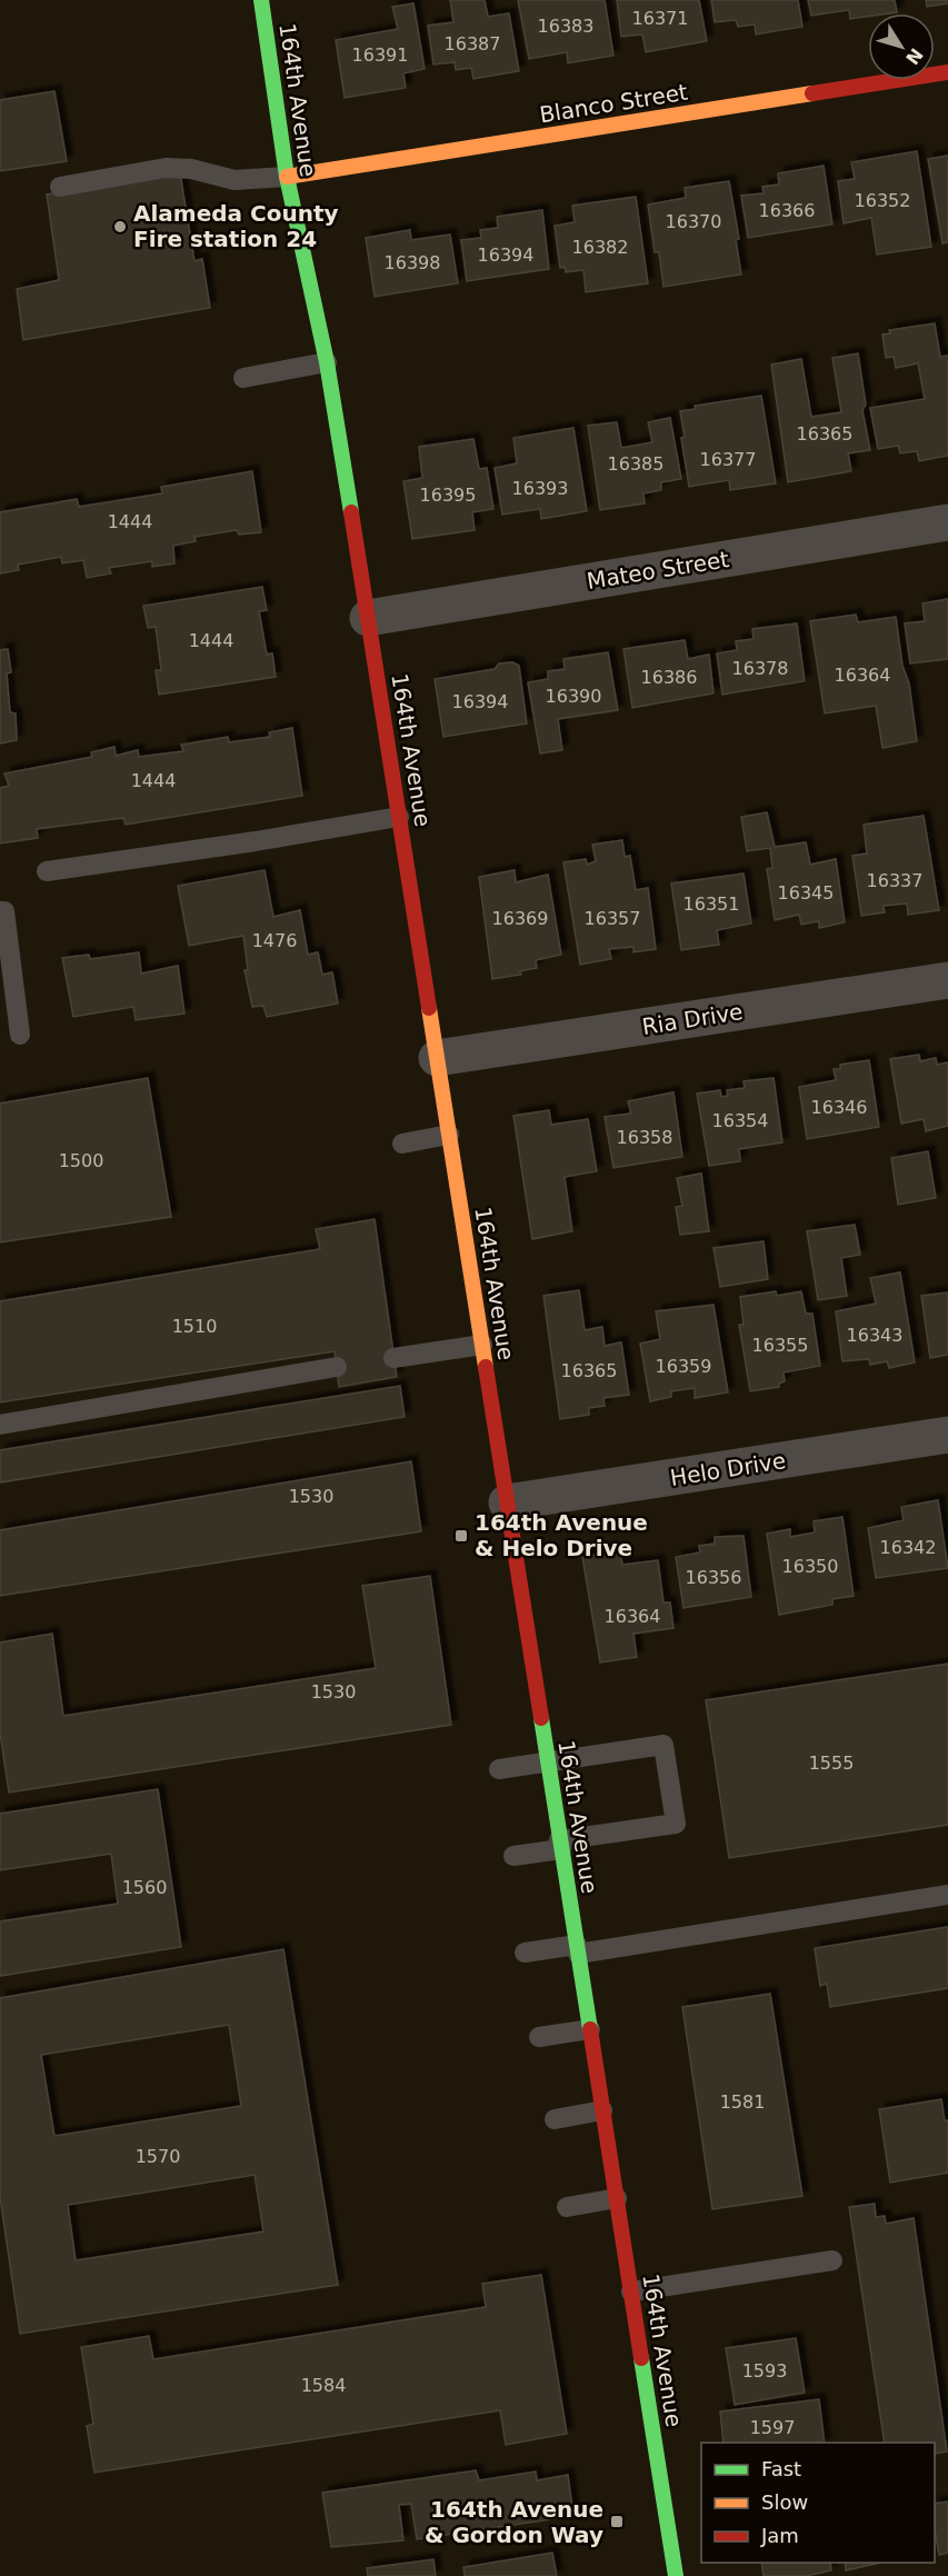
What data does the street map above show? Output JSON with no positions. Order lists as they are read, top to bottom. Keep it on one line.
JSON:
{"streets":{"street":["164th Avenue","Blanco Street","Mateo Street","Ria Drive","Helo Drive"]},"crossings":[["164th Avenue","Blanco Street"],["164th Avenue","Mateo Street"],["164th Avenue","Ria Drive"],["164th Avenue","Helo Drive"]],"places":{"other":["Alameda County Fire station 24"],"transit":["164th Avenue & Helo Drive","164th Avenue & Gordon Way"]},"house_numbers":["16371","16383","16387","16391","16352","16366","16370","16382","16394","16398","16365","16377","16385","16393","16395","1444","1444","16378","16364","16386","16390","16394","1444","16337","16345","16351","16369","16357","1476","16346","16354","16358","1500","1510","16343","16355","16359","16365","1530","16342","16350","16356","16364","1530","1555","1560","1581","1570","1593","1584","1597"],"legend":["Fast","Slow","Jam"],"north":"bottom right"}
